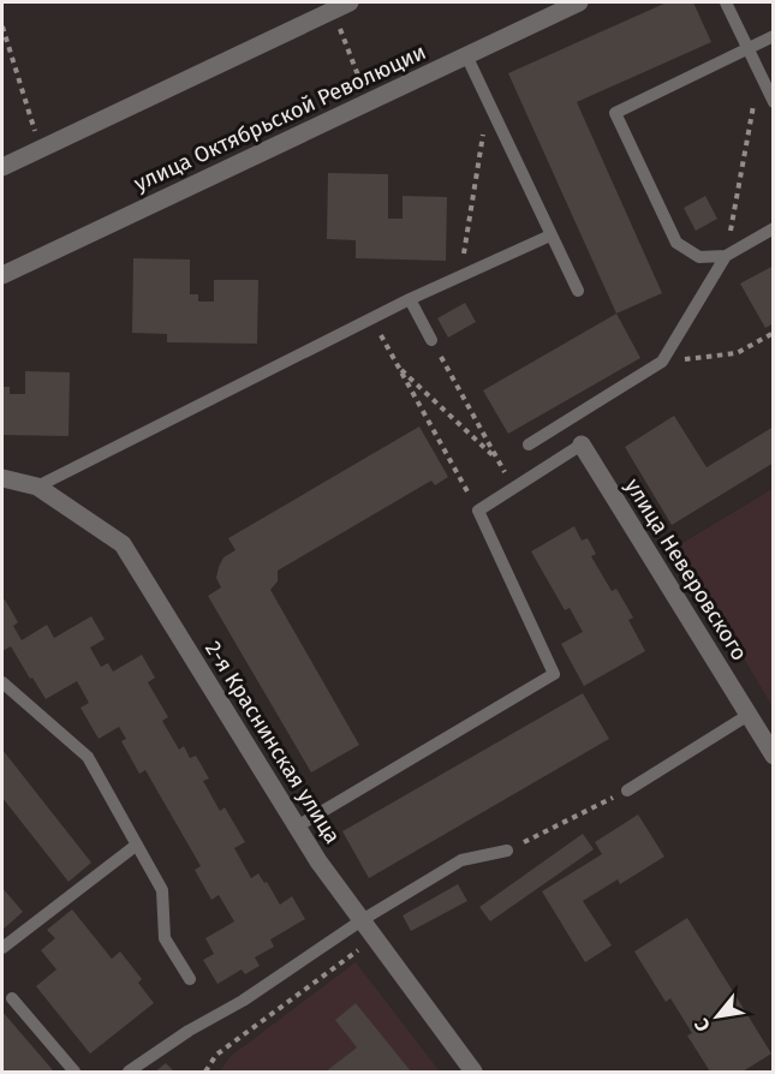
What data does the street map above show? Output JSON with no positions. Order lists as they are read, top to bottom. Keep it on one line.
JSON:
{"streets":{"street":["улица Октябрьской Революции","улица Неверовского","2-я Краснинская улица"]},"north":"bottom left"}
